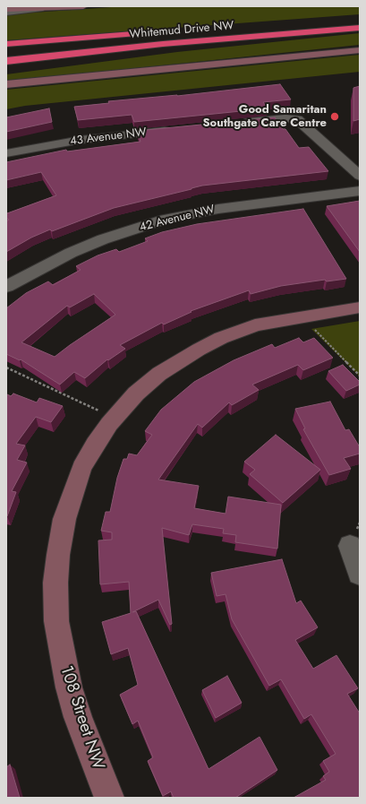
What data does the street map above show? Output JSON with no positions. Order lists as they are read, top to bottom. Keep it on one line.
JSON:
{"streets":{"highway":["Whitemud Drive NW"],"street":["43 Avenue NW","42 Avenue NW","108 Street NW"]},"places":["Good Samaritan Southgate Care Centre"]}
